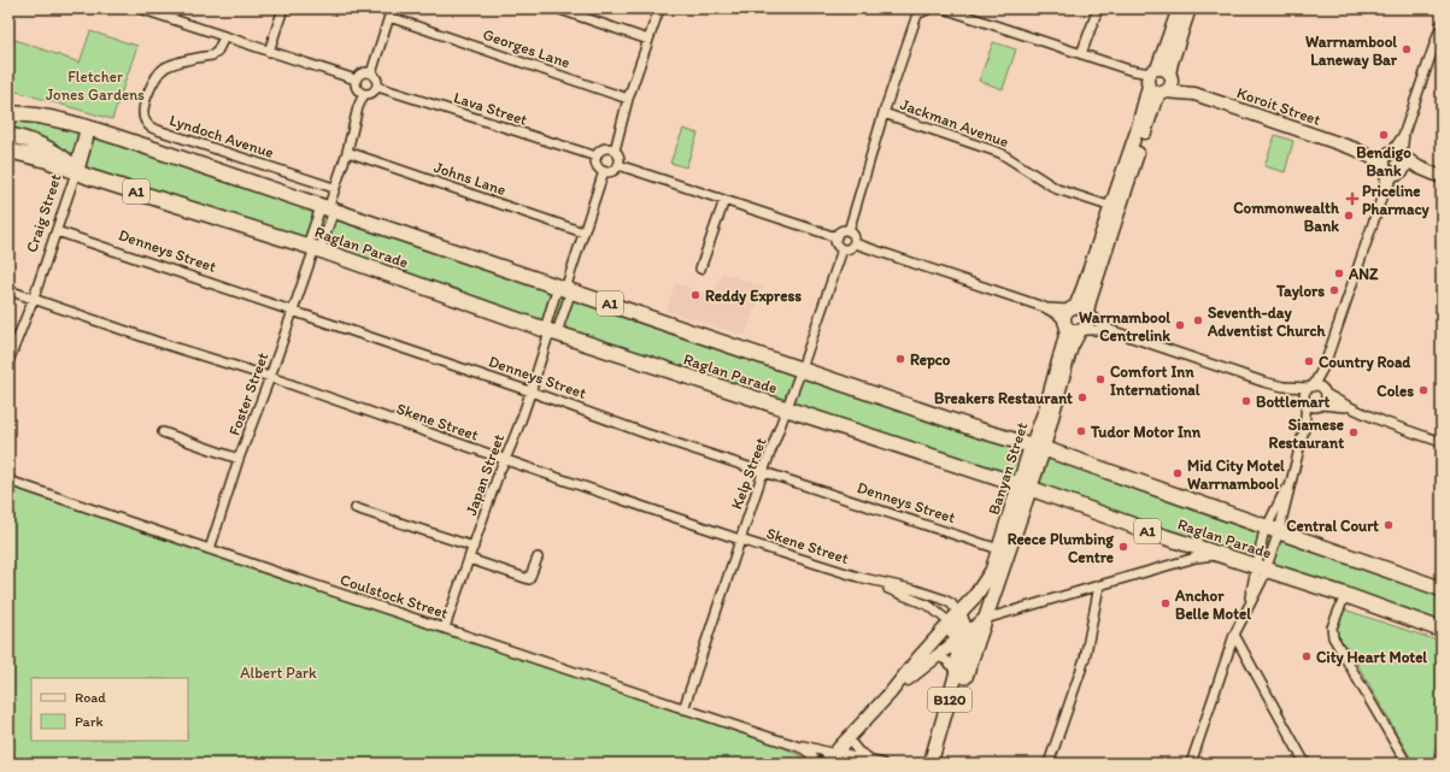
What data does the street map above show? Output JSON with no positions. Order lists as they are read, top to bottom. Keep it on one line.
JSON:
{"streets":{"highway":["A1","Craig Street","Raglan Parade"],"main road":["Banyan Street","B120"],"street":["Georges Lane","Koroit Street","Lava Street","Jackman Avenue","Lyndoch Avenue","Johns Lane","Denneys Street","Foster Street","Skene Street","Kelp Street","Japan Street","Coulstock Street"]},"crossings":[["Lava Street","Japan Street"],["Johns Lane","Japan Street"],["Craig Street","Raglan Parade"],["Craig Street","Denneys Street"],["Craig Street","Skene Street"],["Raglan Parade","Foster Street"],["Raglan Parade","Banyan Street"],["Raglan Parade","Kelp Street"],["Raglan Parade","Japan Street"],["Denneys Street","Foster Street"],["Denneys Street","Banyan Street"],["Denneys Street","Kelp Street"],["Denneys Street","Japan Street"],["Foster Street","Skene Street"],["Foster Street","Coulstock Street"],["Skene Street","Banyan Street"],["Skene Street","Kelp Street"],["Skene Street","Japan Street"],["Skene Street","B120"],["Banyan Street","B120"],["Kelp Street","Coulstock Street"],["Japan Street","Coulstock Street"]],"parks":["Fletcher Jones Gardens","Albert Park"],"places":{"other":["Warrnambool Laneway Bar","Bendigo Bank","Commonwealth Bank","ANZ","Taylors","Reddy Express","Seventh-day Adventist Church","Warrnambool Centrelink","Repco","Country Road","Comfort Inn International","Coles","Breakers Restaurant","Bottlemart","Tudor Motor Inn","Siamese Restaurant","Mid City Motel Warrnambool","Central Court","Reece Plumbing Centre","Anchor Belle Motel","City Heart Motel"],"health":["Priceline Pharmacy"]},"legend":["Road","Park"]}
